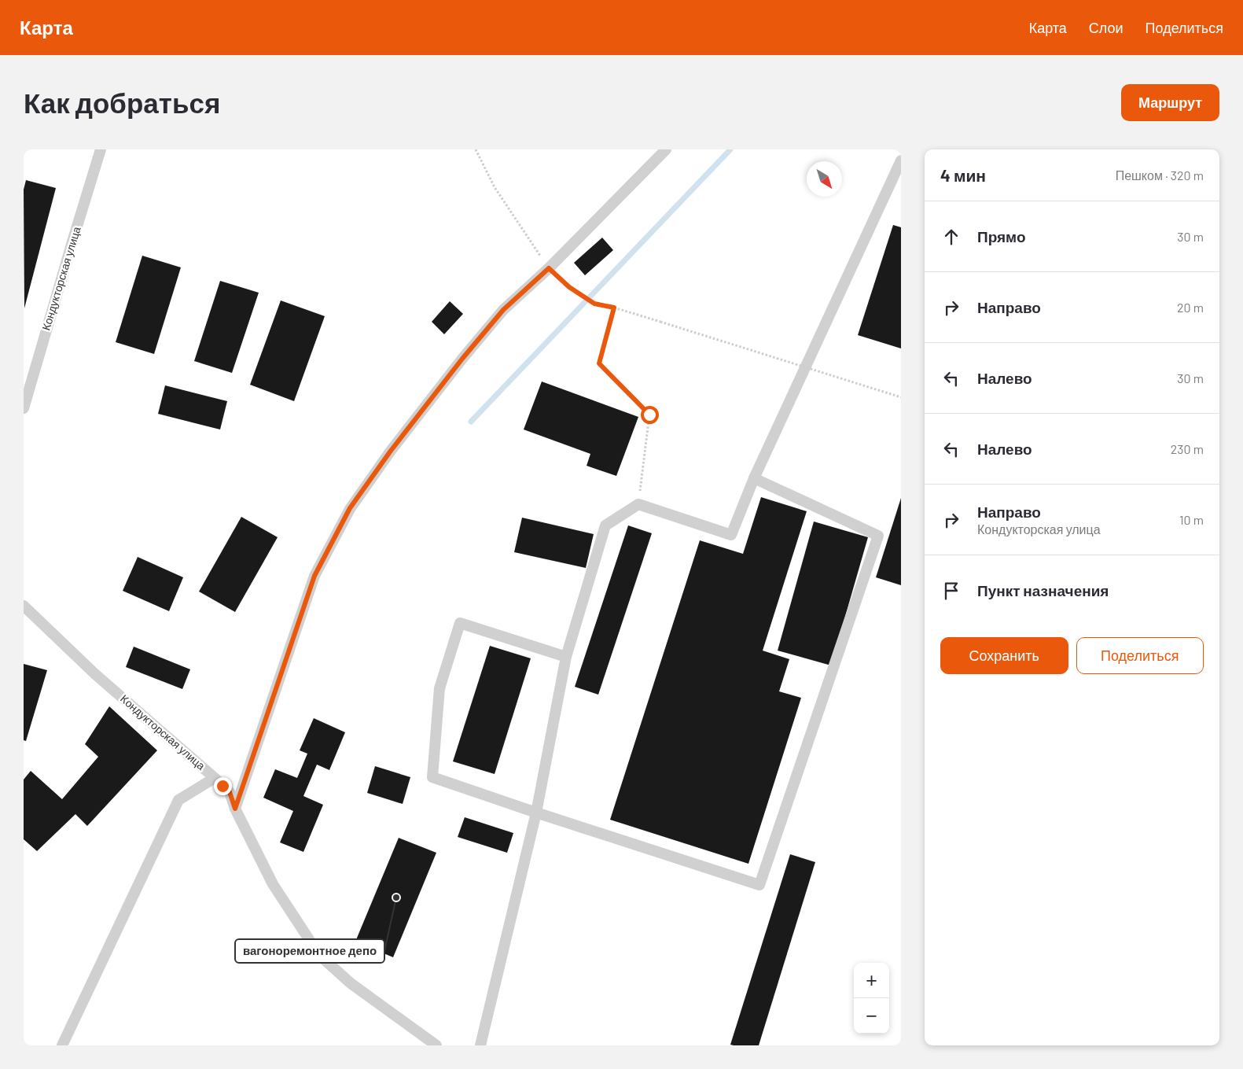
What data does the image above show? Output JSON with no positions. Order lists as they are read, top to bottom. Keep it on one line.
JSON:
{"streets":{"lane":["Кондукторская улица"]},"places":["вагоноремонтное депо"],"north":"bottom right","page":{"header":"Карта","nav":["Карта","Слои","Поделиться"],"buttons":["Маршрут",["Сохранить","Поделиться"]],"title":"Как добраться","heading":["4 мин","Пешком · 320 m"],"list":[["Прямо","30 m"],["Направо","20 m"],["Налево","30 m"],["Налево","230 m"],["Направо","Кондукторская улица","10 m"],"Пункт назначения"],"map_buttons":["+","−"]}}
